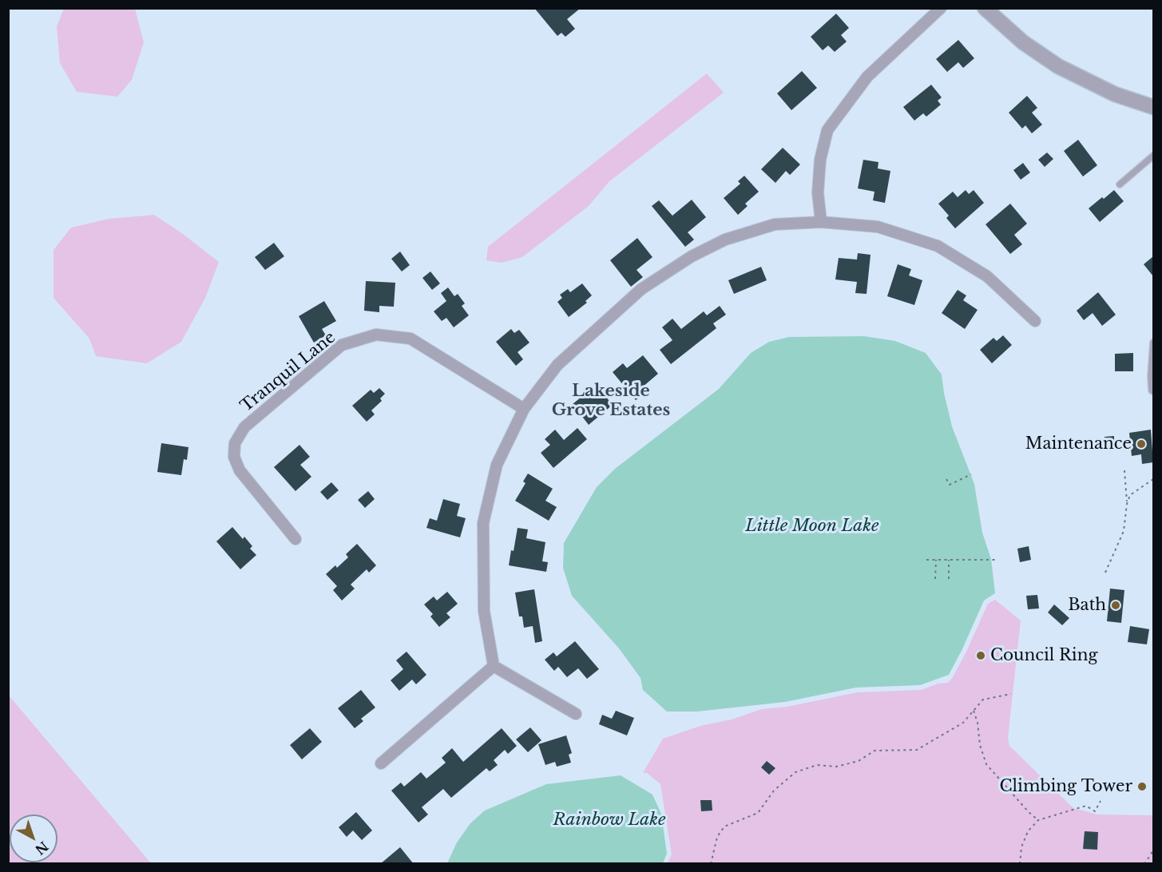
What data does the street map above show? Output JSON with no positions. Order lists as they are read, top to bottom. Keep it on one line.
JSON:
{"streets":{"street":["Tranquil Lane"]},"districts":["Lakeside Grove Estates"],"water":["Little Moon Lake","Rainbow Lake"],"places":["Maintenance","Bath","Council Ring","Climbing Tower"],"north":"bottom right"}
